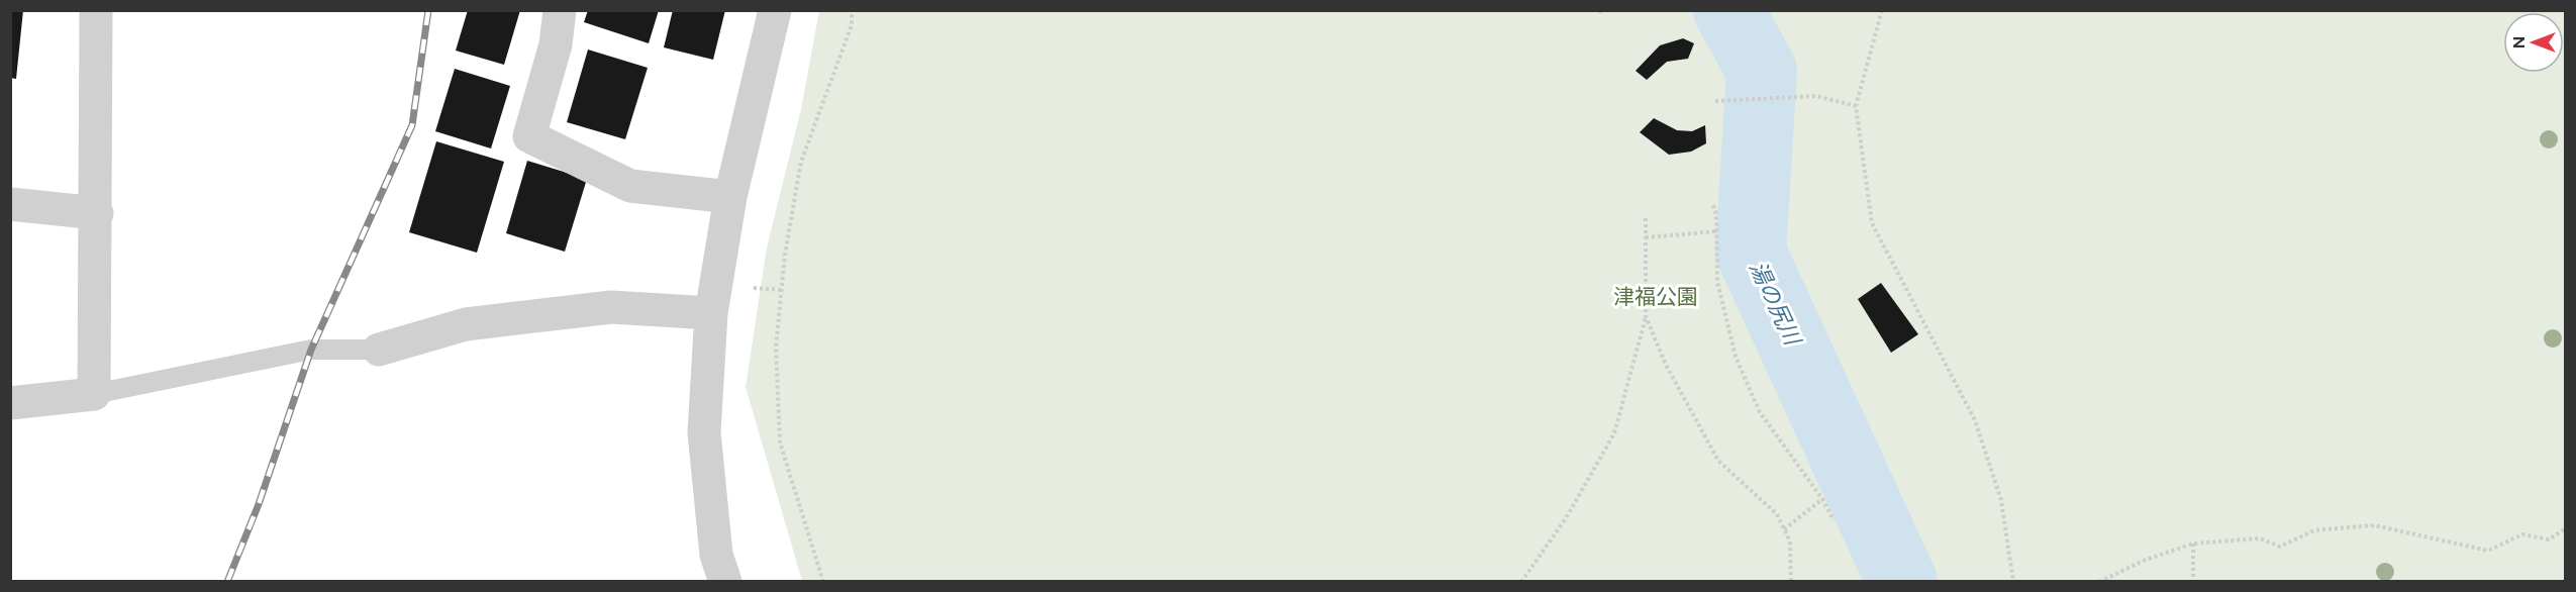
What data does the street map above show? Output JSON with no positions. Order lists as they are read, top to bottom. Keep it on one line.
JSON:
{"water":["湯の尻川"],"parks":["津福公園"],"north":"left"}
